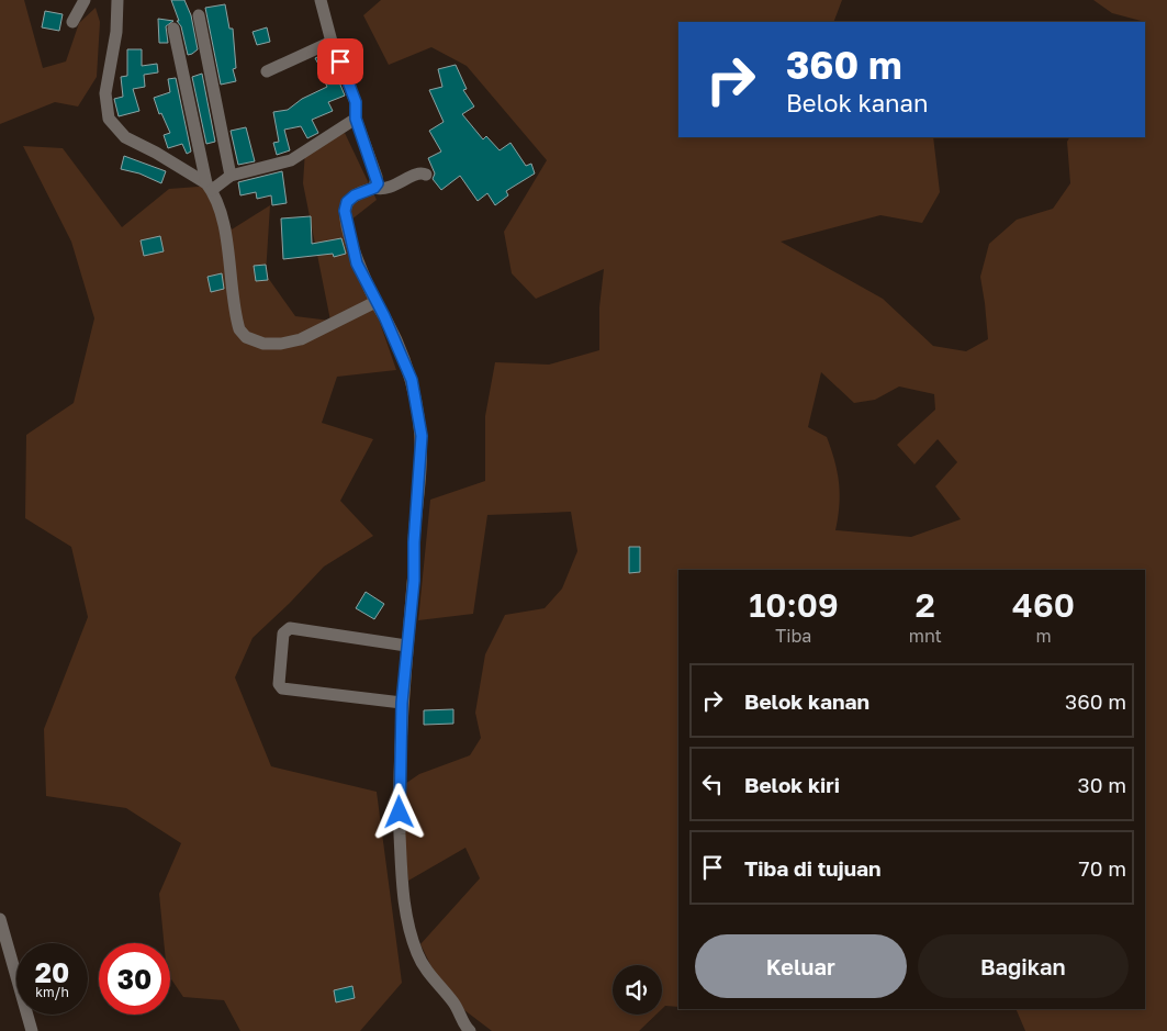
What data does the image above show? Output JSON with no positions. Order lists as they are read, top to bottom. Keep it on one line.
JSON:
{"page":{"turn":["360 m","Belok kanan"],"eta":["10:09","Tiba","2","mnt","460","m"],"list":[{"name":"Belok kanan","value":"360 m"},{"name":"Belok kiri","value":"30 m"},{"name":"Tiba di tujuan","value":"70 m"}],"buttons":["Keluar","Bagikan"],"speed":"20 km/h","limit":"30"}}
